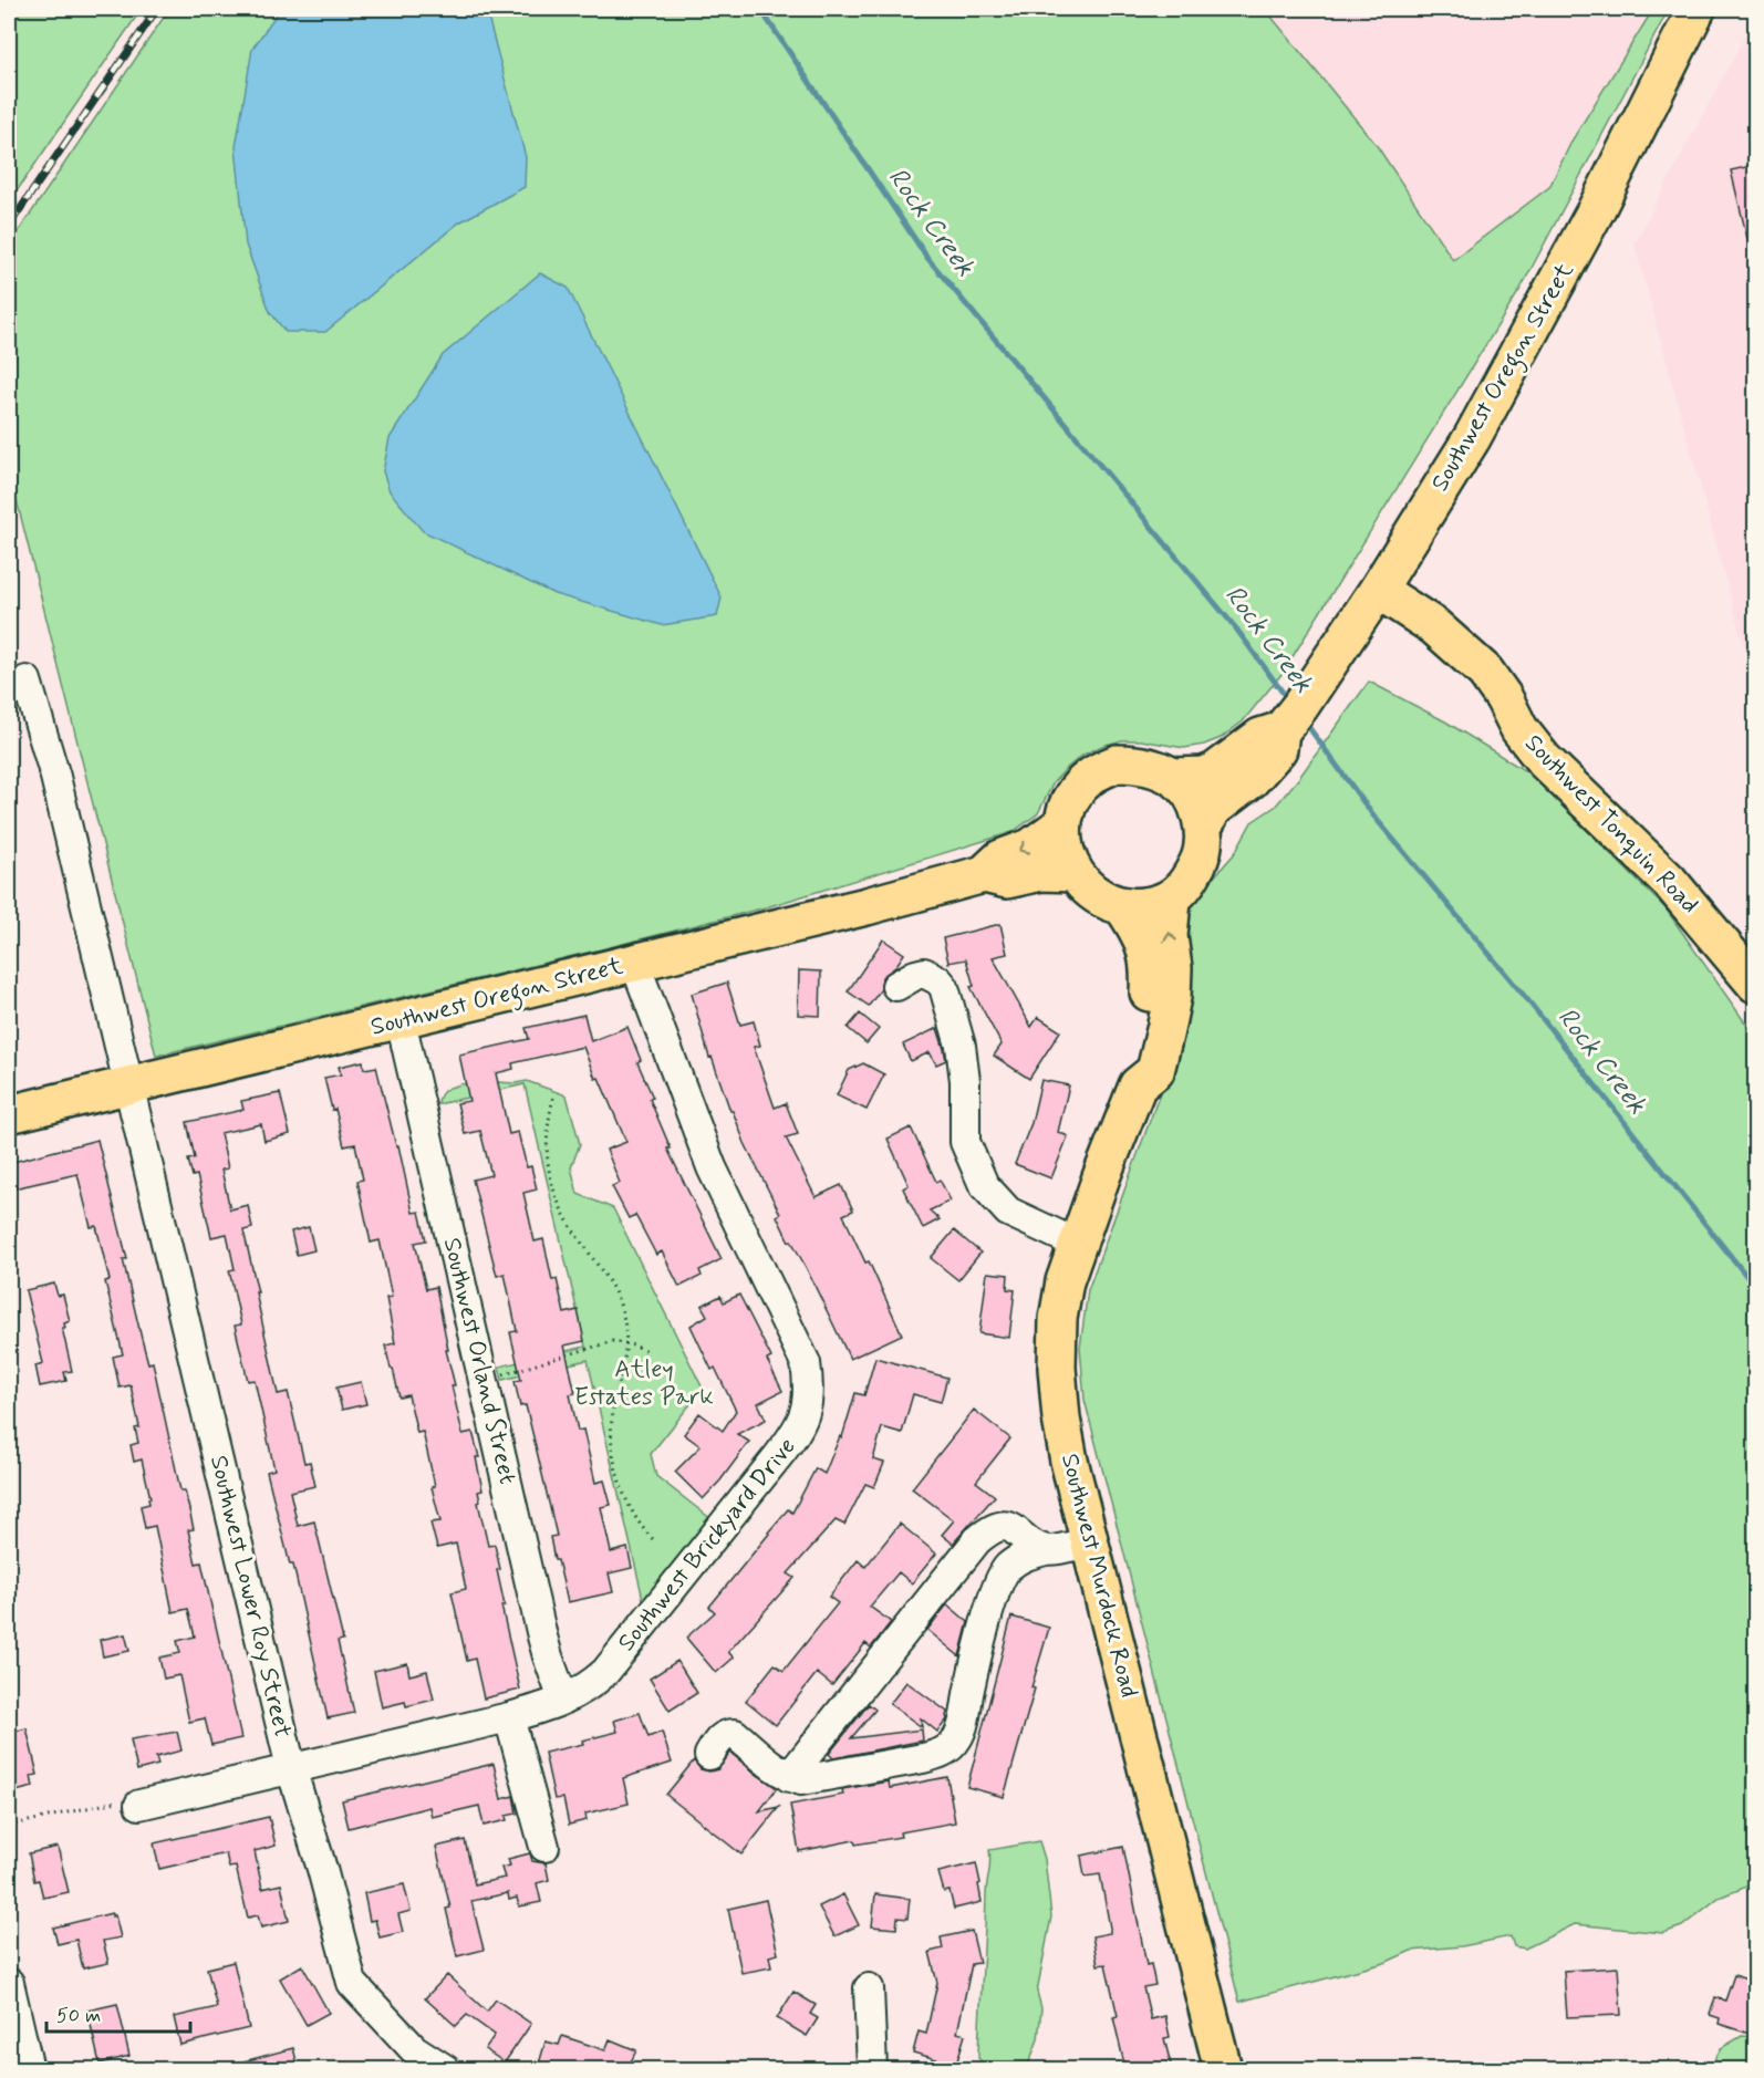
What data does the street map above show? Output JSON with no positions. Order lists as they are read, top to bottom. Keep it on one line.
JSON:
{"streets":{"main road":["Southwest Oregon Street","Southwest Tonquin Road","Southwest Murdock Road"],"street":["Southwest Orland Street","Southwest Brickyard Drive","Southwest Lower Roy Street"]},"crossings":[["Southwest Oregon Street","Southwest Tonquin Road"],["Southwest Oregon Street","Southwest Orland Street"],["Southwest Oregon Street","Southwest Brickyard Drive"],["Southwest Oregon Street","Southwest Murdock Road"],["Southwest Oregon Street","Southwest Lower Roy Street"],["Southwest Orland Street","Southwest Brickyard Drive"],["Southwest Brickyard Drive","Southwest Lower Roy Street"]],"water":["Rock Creek"],"parks":["Atley Estates Park"],"scale_bar":"50 m"}
